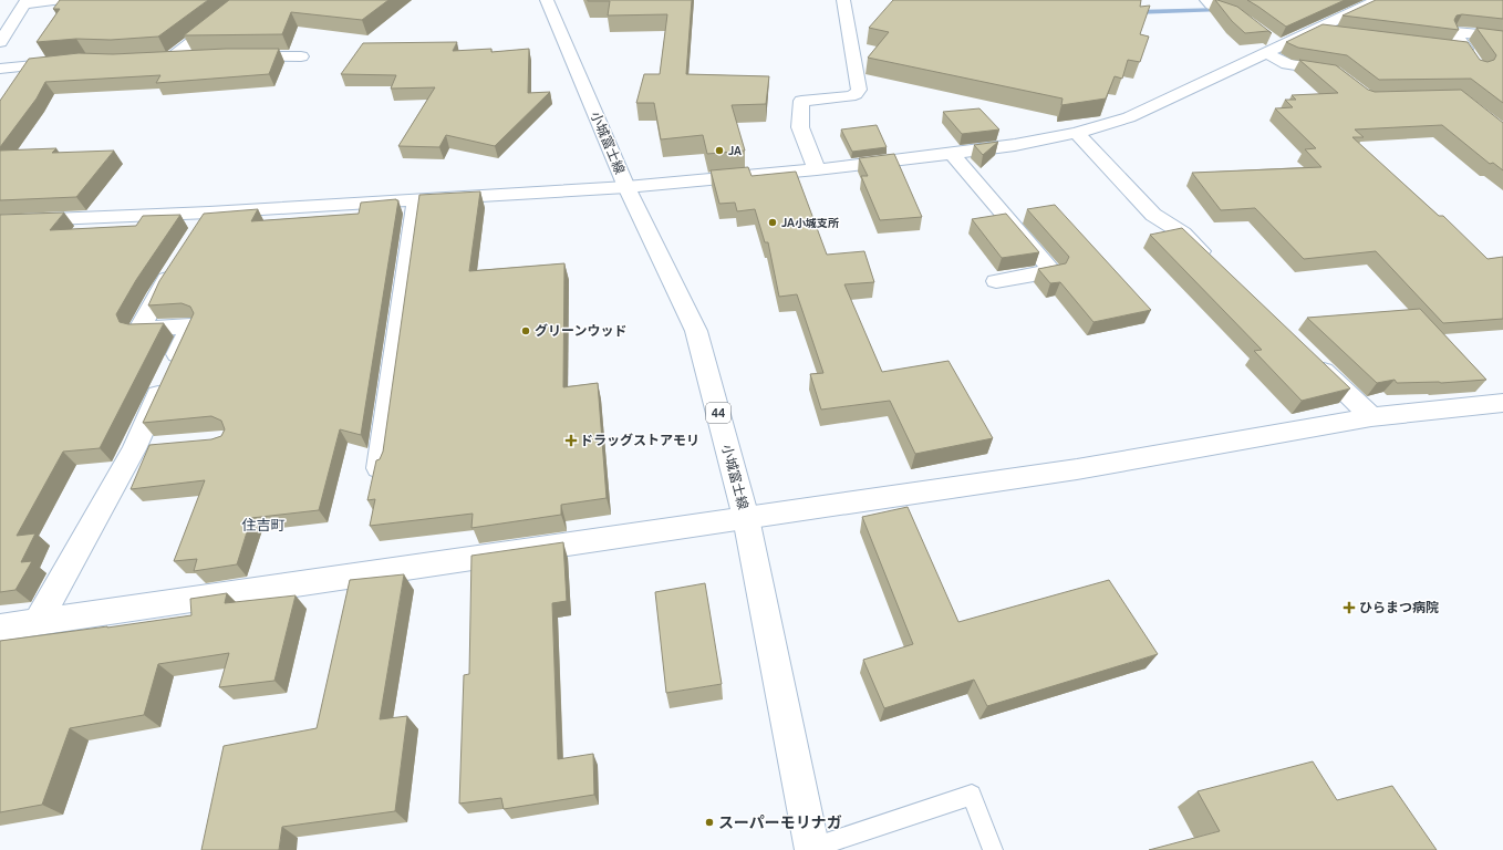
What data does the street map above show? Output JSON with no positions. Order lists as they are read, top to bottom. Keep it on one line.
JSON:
{"streets":{"street":["小城富士線","44"]},"districts":["住吉町"],"places":{"other":["JA","JA小城支所","グリーンウッド","スーパーモリナガ"],"health":["ドラッグストアモリ","ひらまつ病院"]}}
